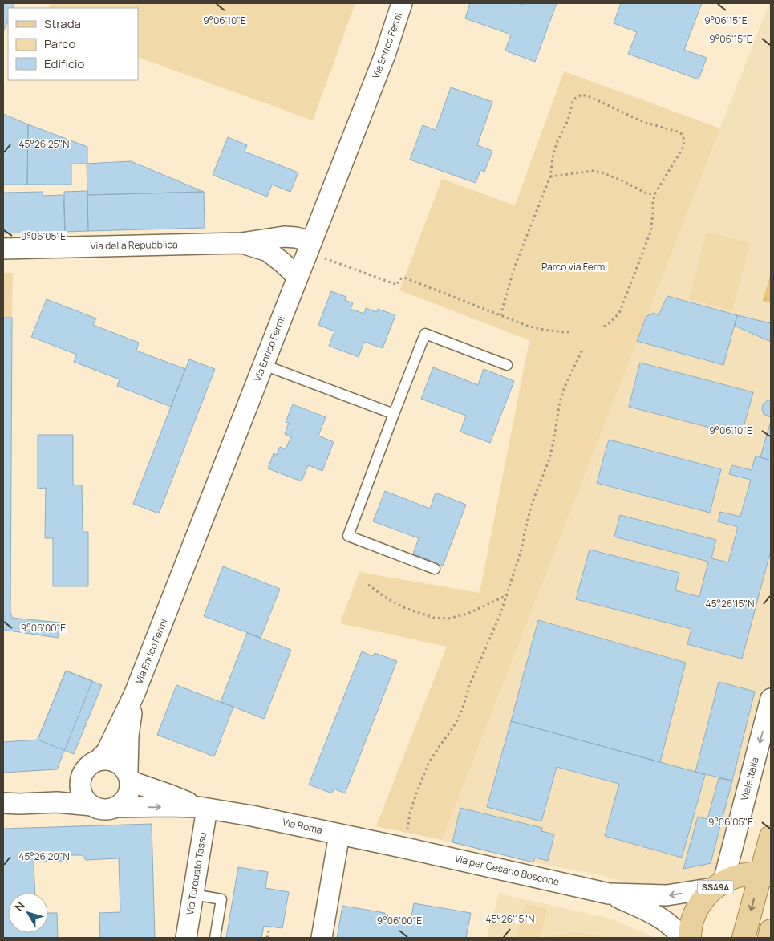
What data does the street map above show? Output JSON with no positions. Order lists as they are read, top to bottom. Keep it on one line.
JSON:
{"streets":{"main road":["SS494"],"street":["Via Enrico Fermi","Via della Repubblica","Viale Italia","Via Roma","Via per Cesano Boscone","Via Torquato Tasso"]},"crossings":[["Via Enrico Fermi","Via della Repubblica"],["Via Enrico Fermi","Via Roma"],["Viale Italia","Via per Cesano Boscone"],["Viale Italia","SS494"],["Via Roma","Via per Cesano Boscone"],["Via Roma","Via Torquato Tasso"],["Via per Cesano Boscone","SS494"]],"one_way":["Viale Italia"],"parks":["Parco via Fermi"],"legend":["Strada","Parco","Edificio"],"north":"top left","coordinates":["9°06'10\"E","9°06'15\"E","45°26'25\"N","9°06'05\"E","45°26'15\"N","9°06'00\"E","45°26'20\"N"]}
